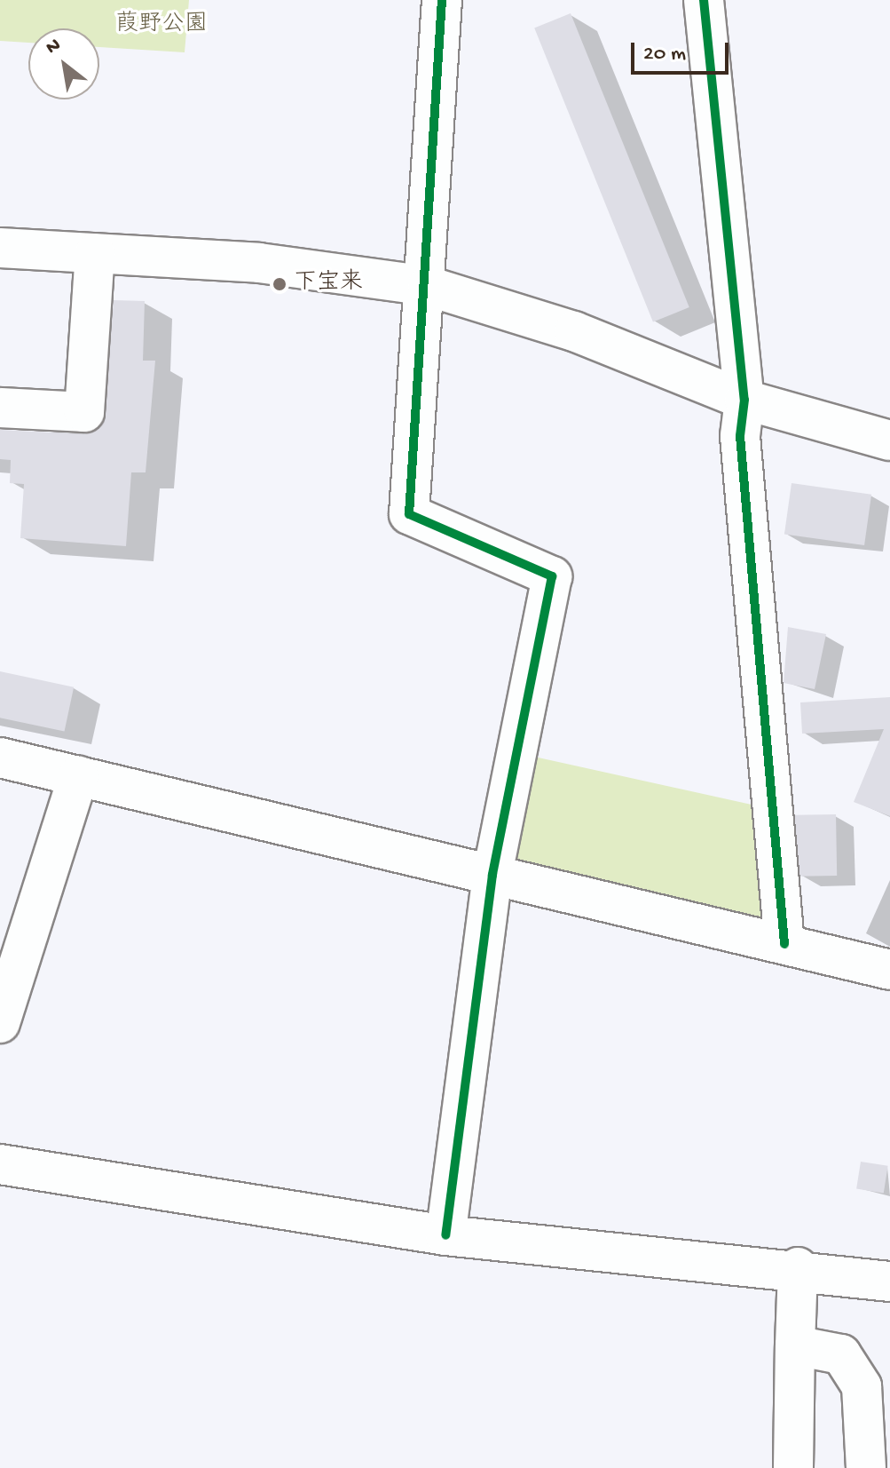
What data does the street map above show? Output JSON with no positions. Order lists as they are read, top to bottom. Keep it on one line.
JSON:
{"parks":["葭野公園"],"places":["下宝来"],"scale_bar":"20 m","north":"top left"}
